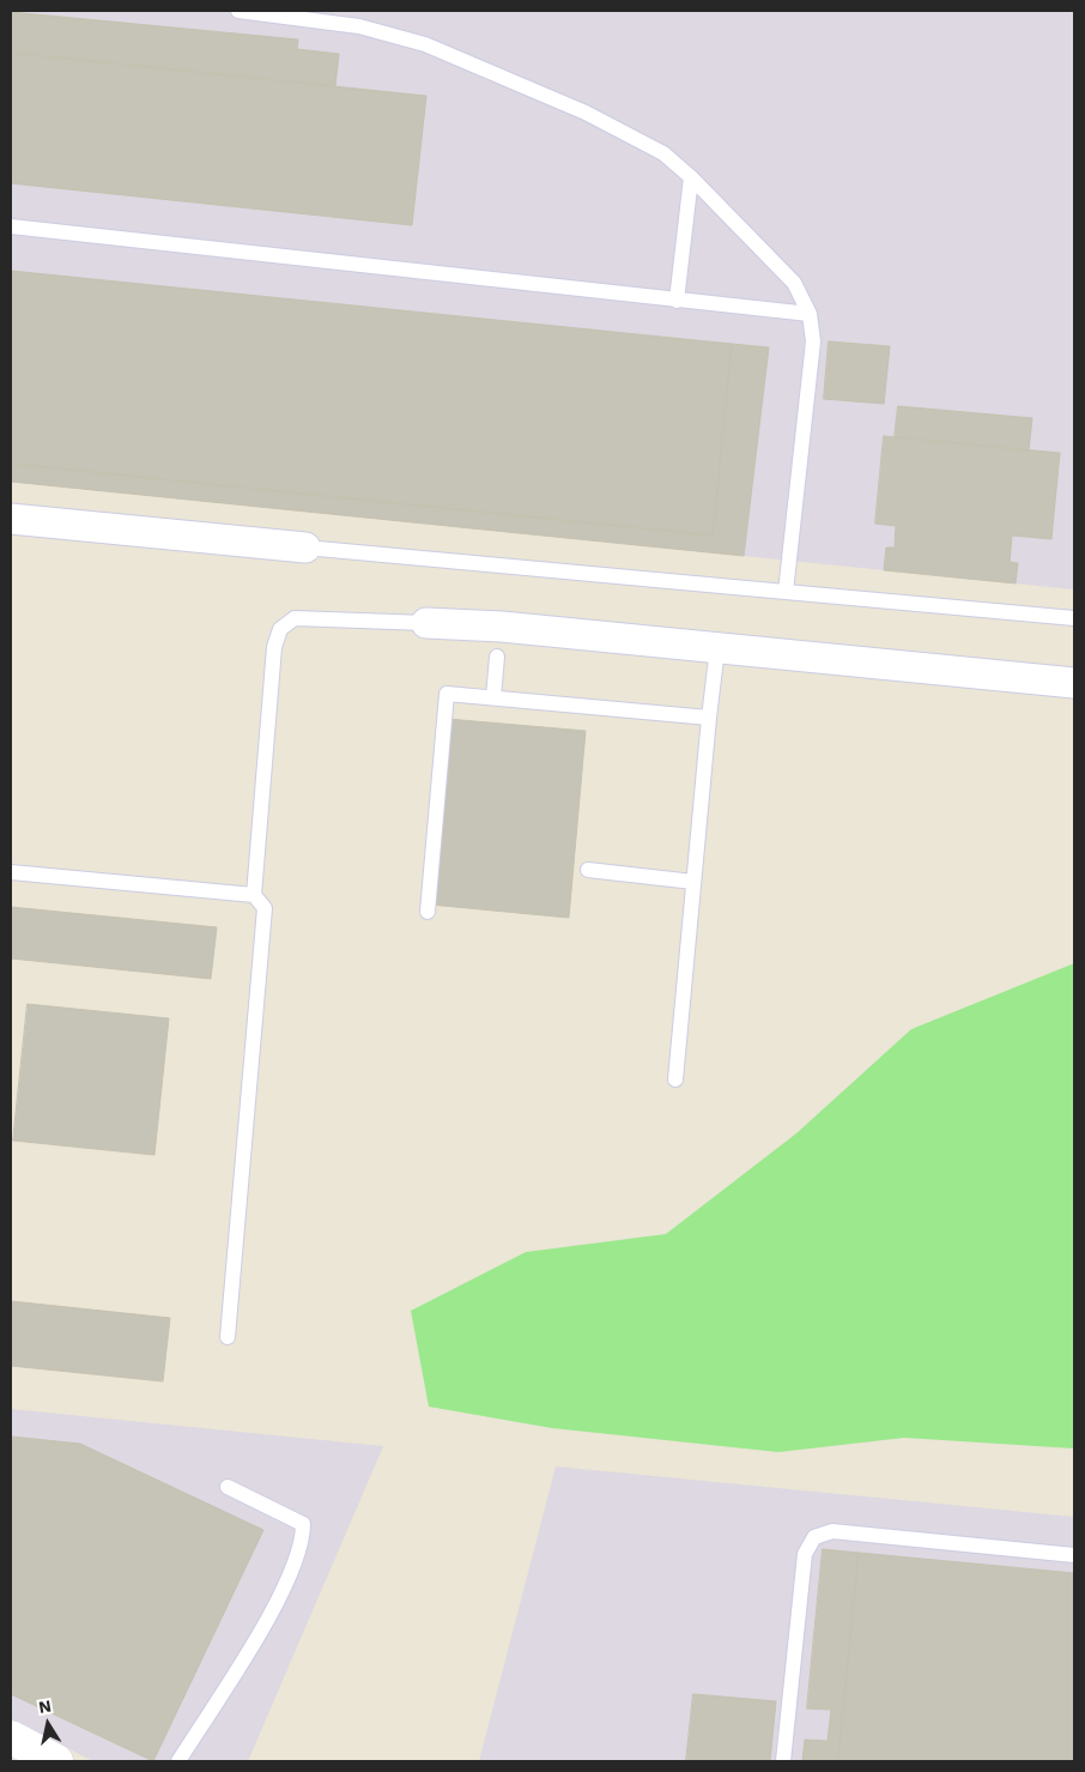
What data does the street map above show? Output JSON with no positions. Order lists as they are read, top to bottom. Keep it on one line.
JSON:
{"north":"top"}
